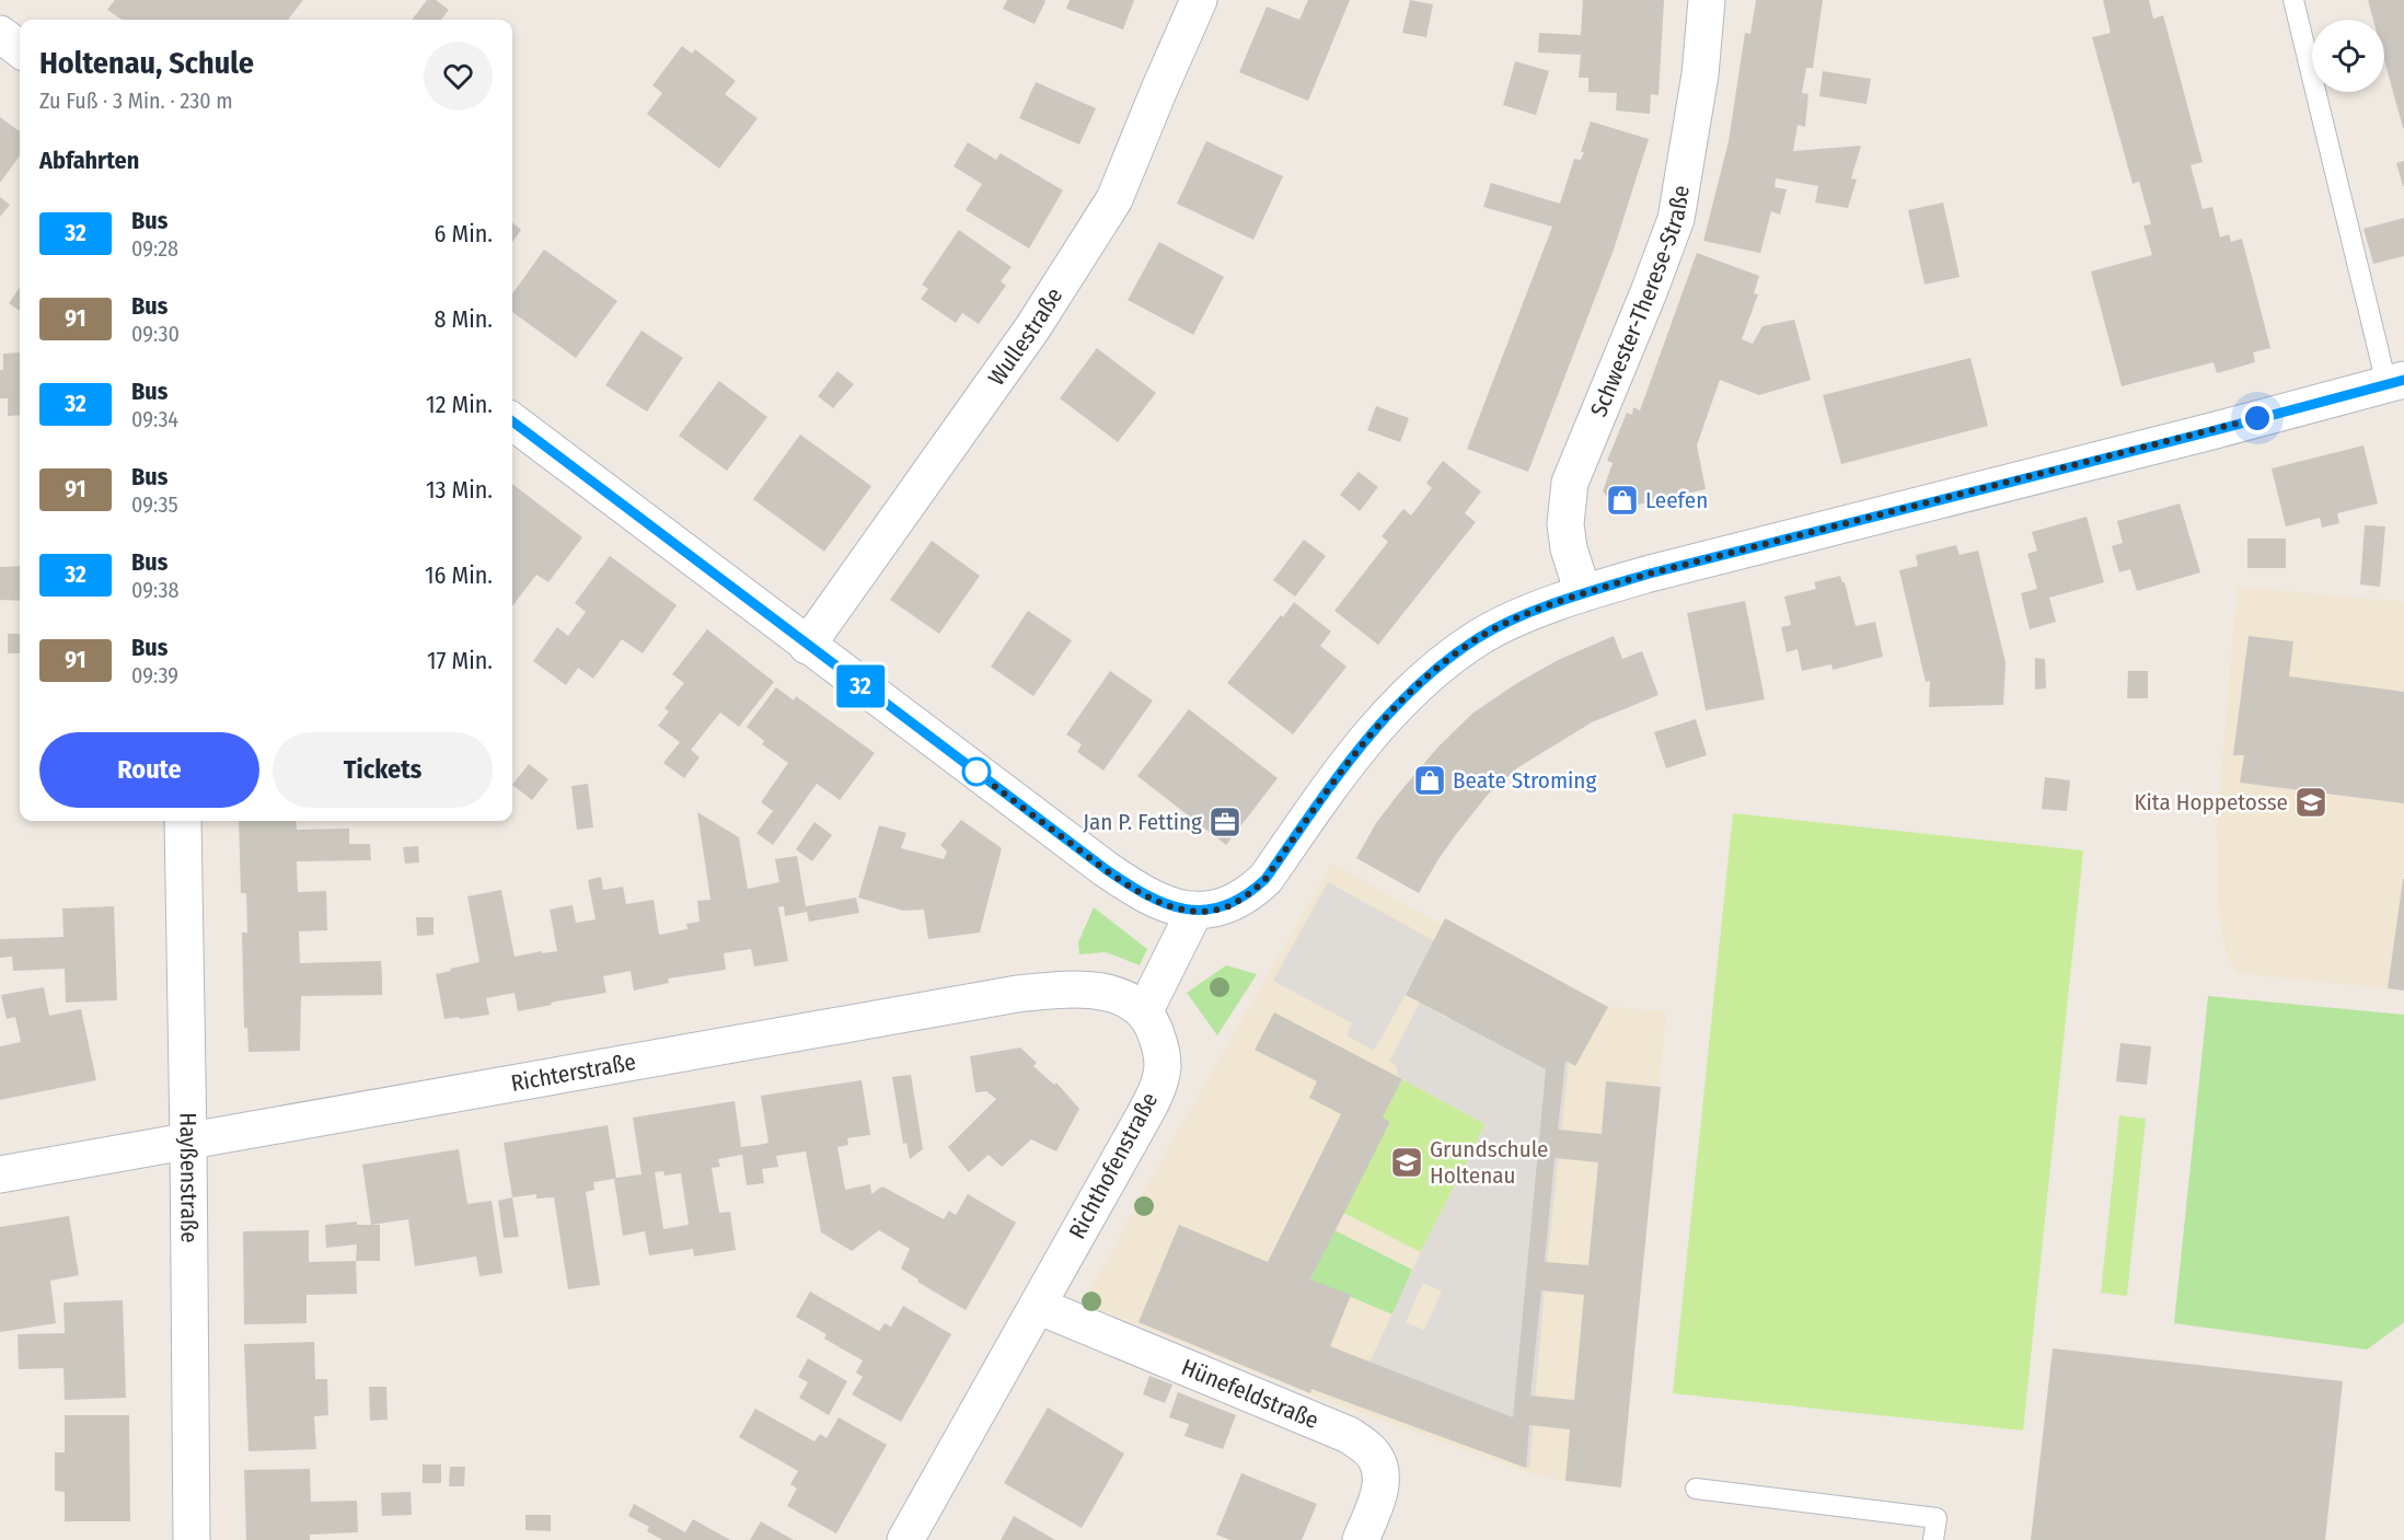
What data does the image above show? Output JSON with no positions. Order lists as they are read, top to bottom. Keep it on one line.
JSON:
{"streets":{"street":["Schwester-Therese-Straße","Wullestraße","Richterstraße","Richthofenstraße","Hayßenstraße","Hünefeldstraße"]},"crossings":[["Richterstraße","Richthofenstraße"],["Richterstraße","Hayßenstraße"],["Richthofenstraße","Hünefeldstraße"]],"places":{"shop":["Leefen","Beate Stroming"],"school or university":["Kita Hoppetosse","Grundschule Holtenau"],"office":["Jan P. Fetting"]},"lines":["bus line 32"],"page":{"on_map":"32","heading":[["Holtenau, Schule","Zu Fuß · 3 Min. · 230 m"],"Abfahrten"],"list":[{"mark":"32","name":"Bus","note":"09:28","value":"6 Min."},{"mark":"91","name":"Bus","note":"09:30","value":"8 Min."},{"mark":"32","name":"Bus","note":"09:34","value":"12 Min."},{"mark":"91","name":"Bus","note":"09:35","value":"13 Min."},{"mark":"32","name":"Bus","note":"09:38","value":"16 Min."},{"mark":"91","name":"Bus","note":"09:39","value":"17 Min."}],"buttons":["Route","Tickets"]}}
